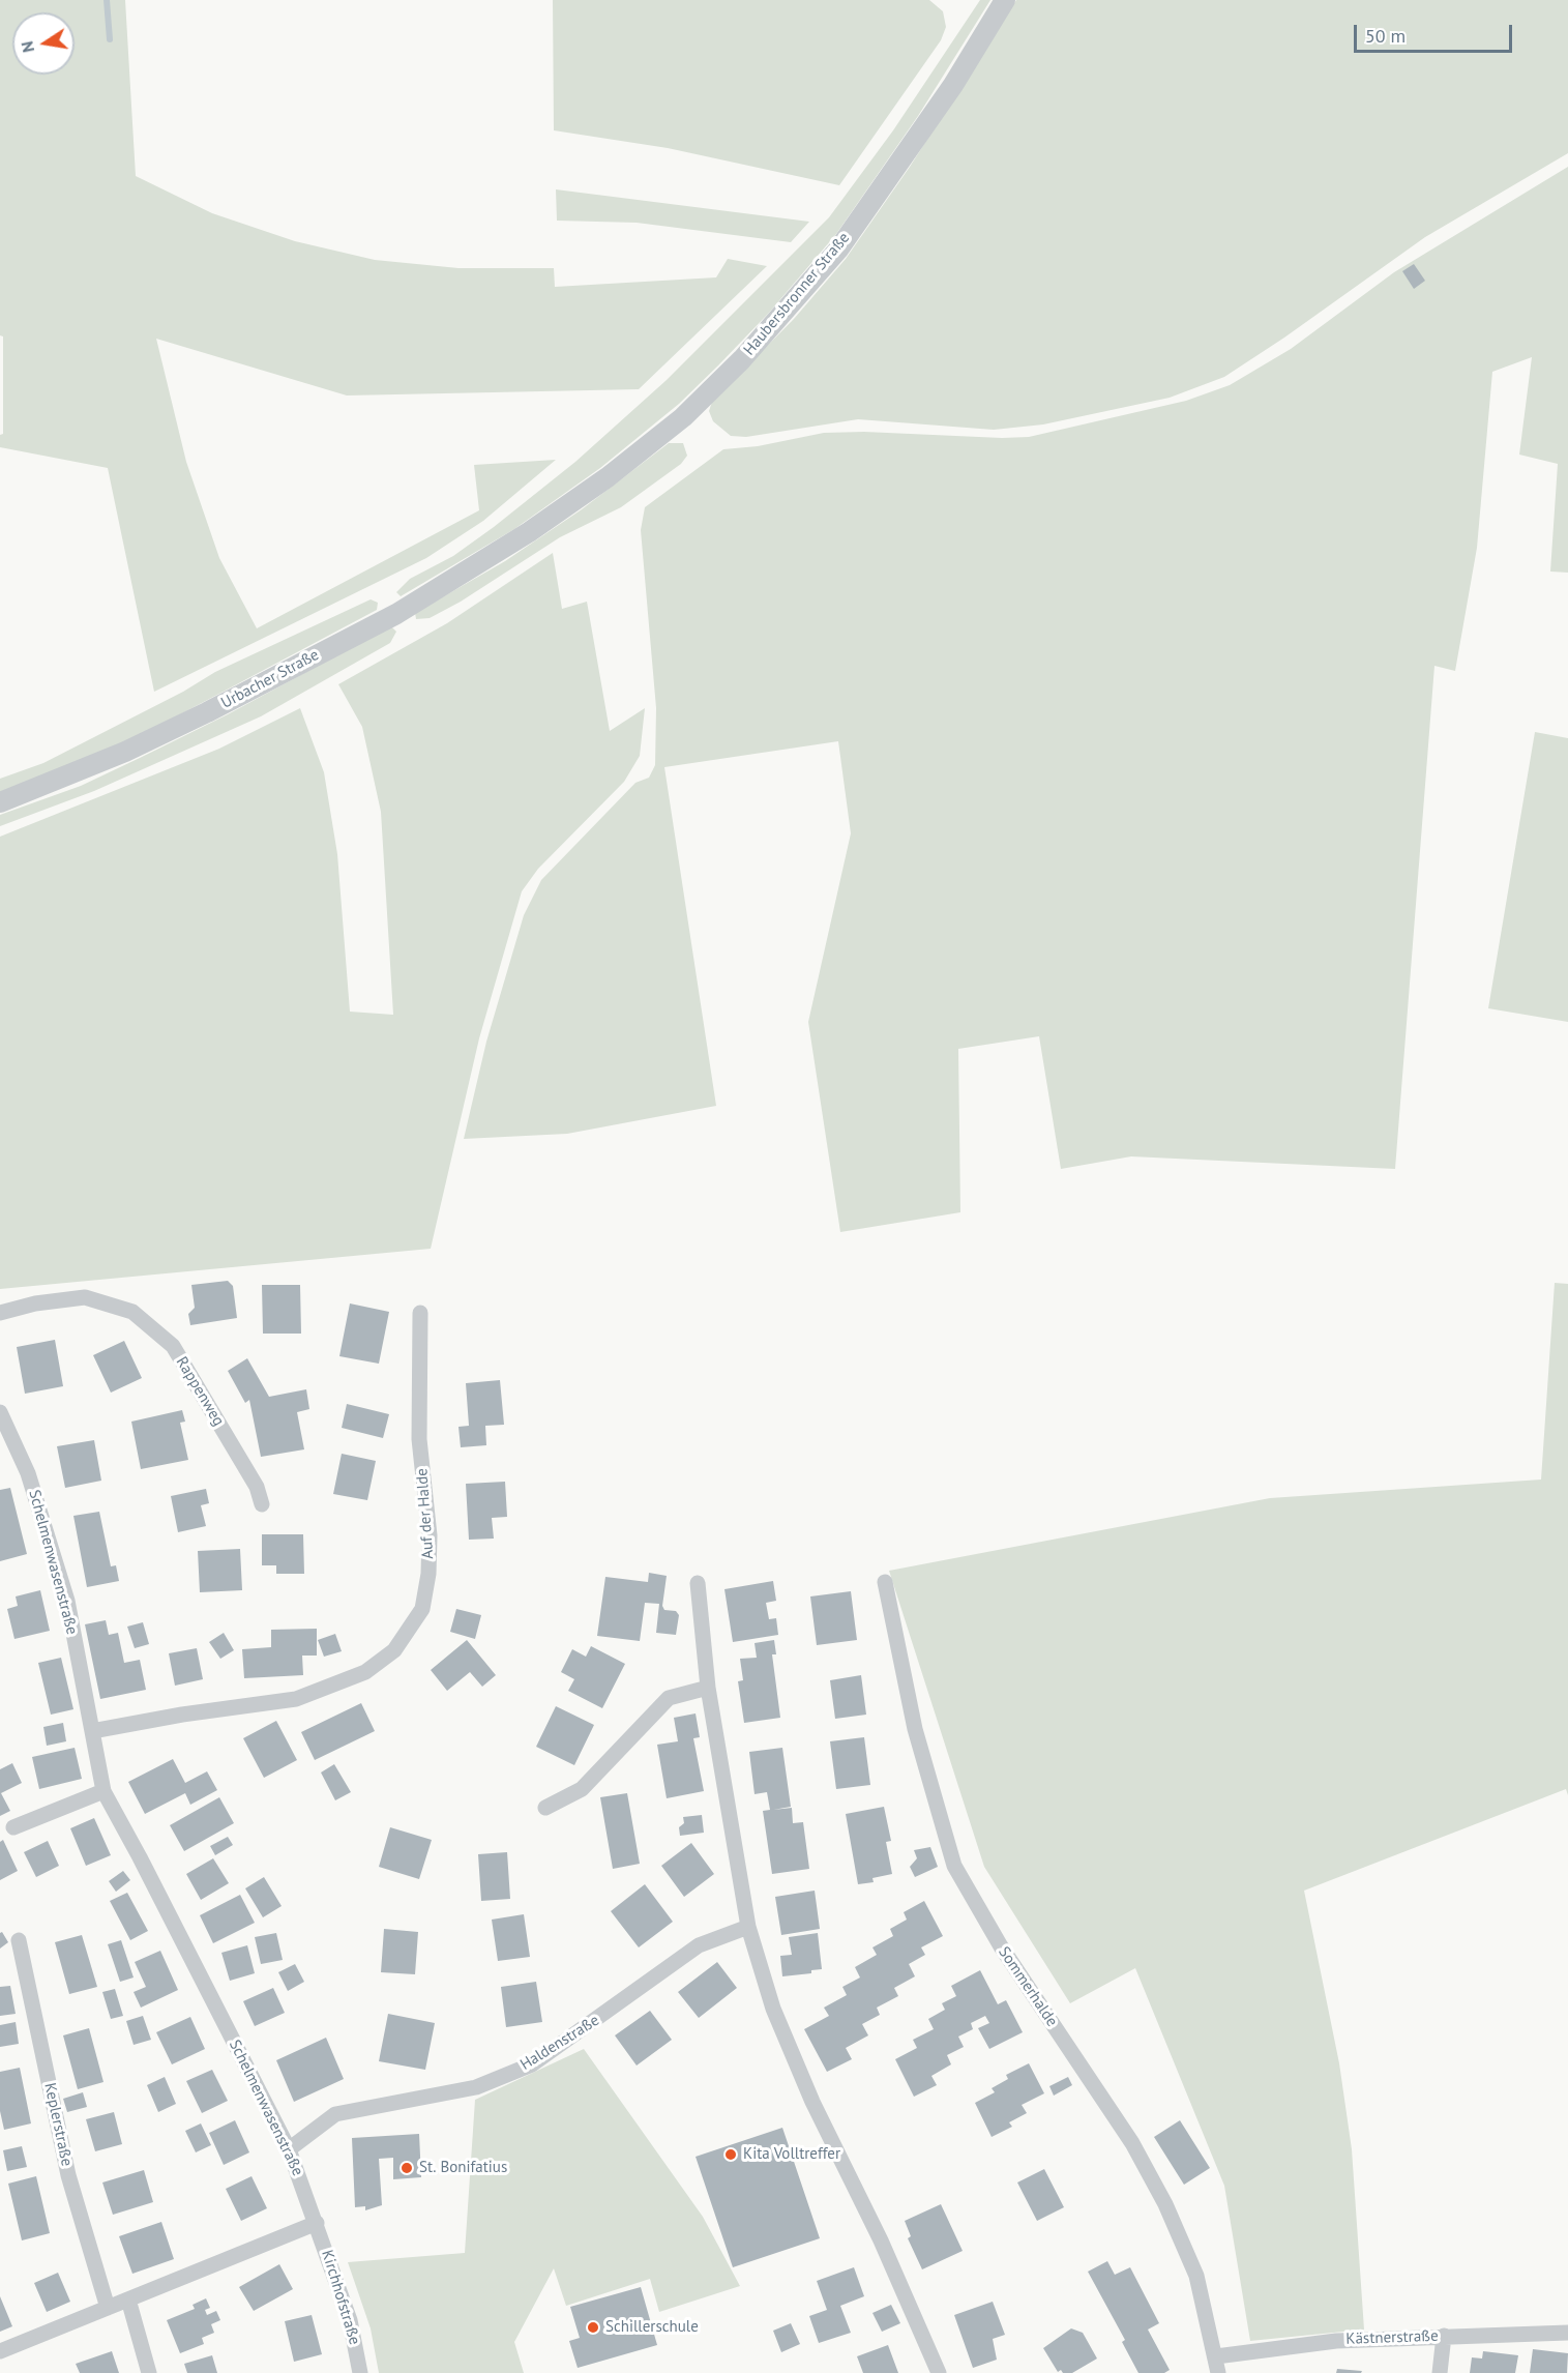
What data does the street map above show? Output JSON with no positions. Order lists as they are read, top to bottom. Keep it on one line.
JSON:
{"streets":{"street":["Haubersbronner Straße","Urbacher Straße","Rappenweg","Auf der Halde","Schelmenwasenstraße","Sommerhalde","Haldenstraße","Keplerstraße","Kirchhofstraße","Kästnerstraße"]},"crossings":[["Haubersbronner Straße","Urbacher Straße"],["Auf der Halde","Schelmenwasenstraße"],["Schelmenwasenstraße","Haldenstraße"],["Schelmenwasenstraße","Kirchhofstraße"],["Sommerhalde","Kästnerstraße"]],"places":["Kita Volltreffer","St. Bonifatius","Schillerschule"],"scale_bar":"50 m","north":"left"}
